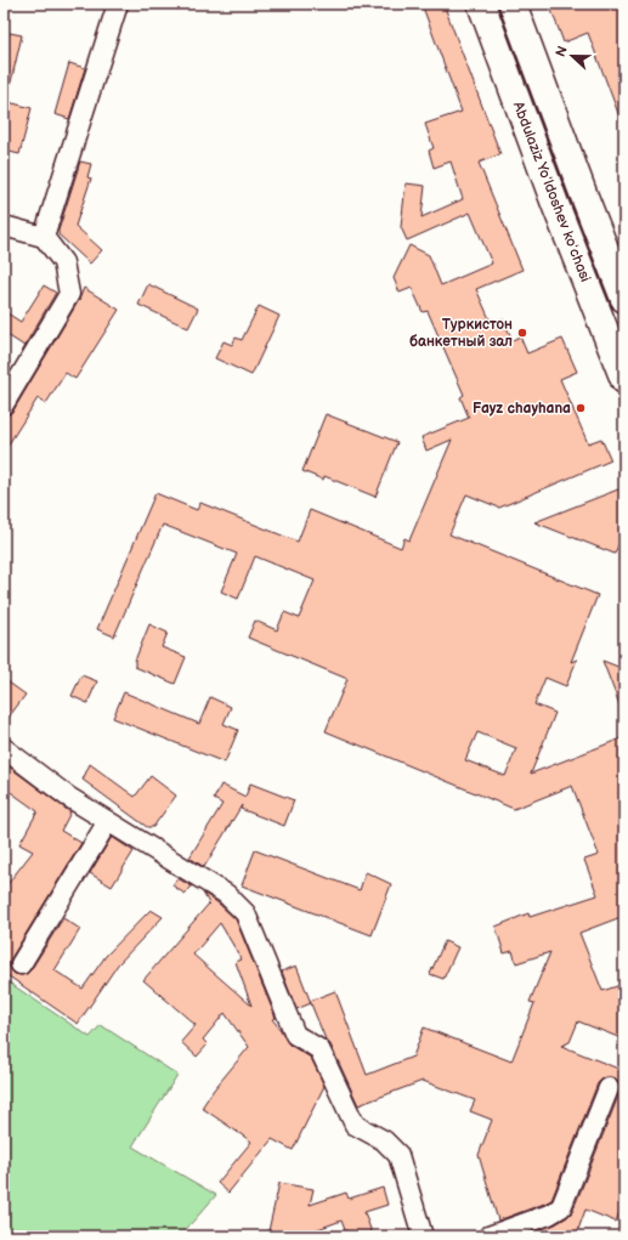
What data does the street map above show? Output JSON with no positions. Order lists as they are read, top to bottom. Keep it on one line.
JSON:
{"streets":{"main road":["Abdulaziz Yoʻldoshev koʻchasi"]},"places":["Туркистон банкетный зал","Fayz chayhana"],"north":"left"}
